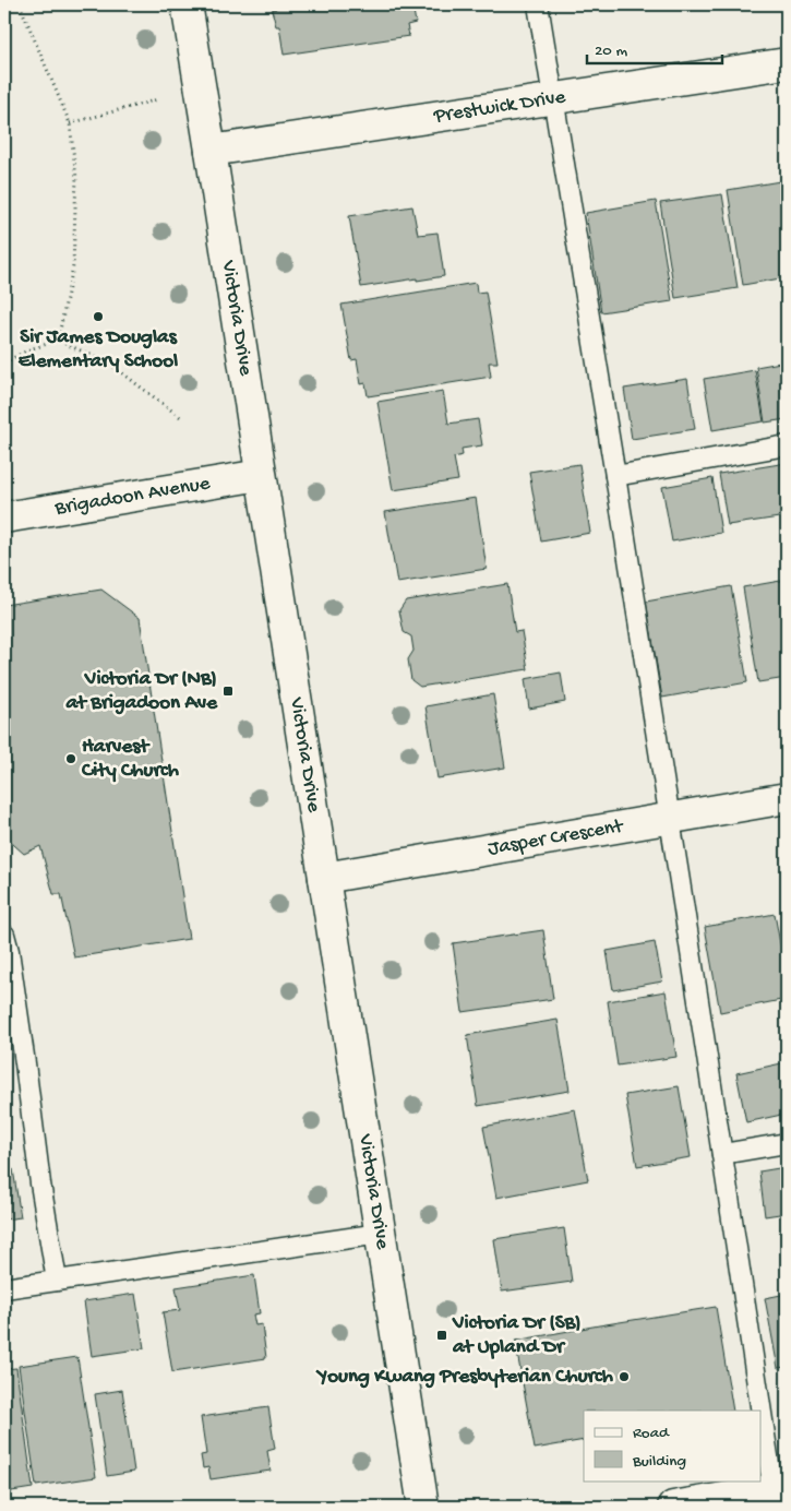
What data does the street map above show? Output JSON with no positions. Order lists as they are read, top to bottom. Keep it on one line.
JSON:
{"streets":{"street":["Prestwick Drive","Victoria Drive","Brigadoon Avenue","Jasper Crescent"]},"crossings":[["Prestwick Drive","Victoria Drive"],["Victoria Drive","Brigadoon Avenue"],["Victoria Drive","Jasper Crescent"]],"places":{"other":["Sir James Douglas Elementary School","Harvest City Church","Young Kwang Presbyterian Church"],"transit":["Victoria Dr (NB) at Brigadoon Ave","Victoria Dr (SB) at Upland Dr"]},"legend":["Road","Building"],"scale_bar":"20 m"}
